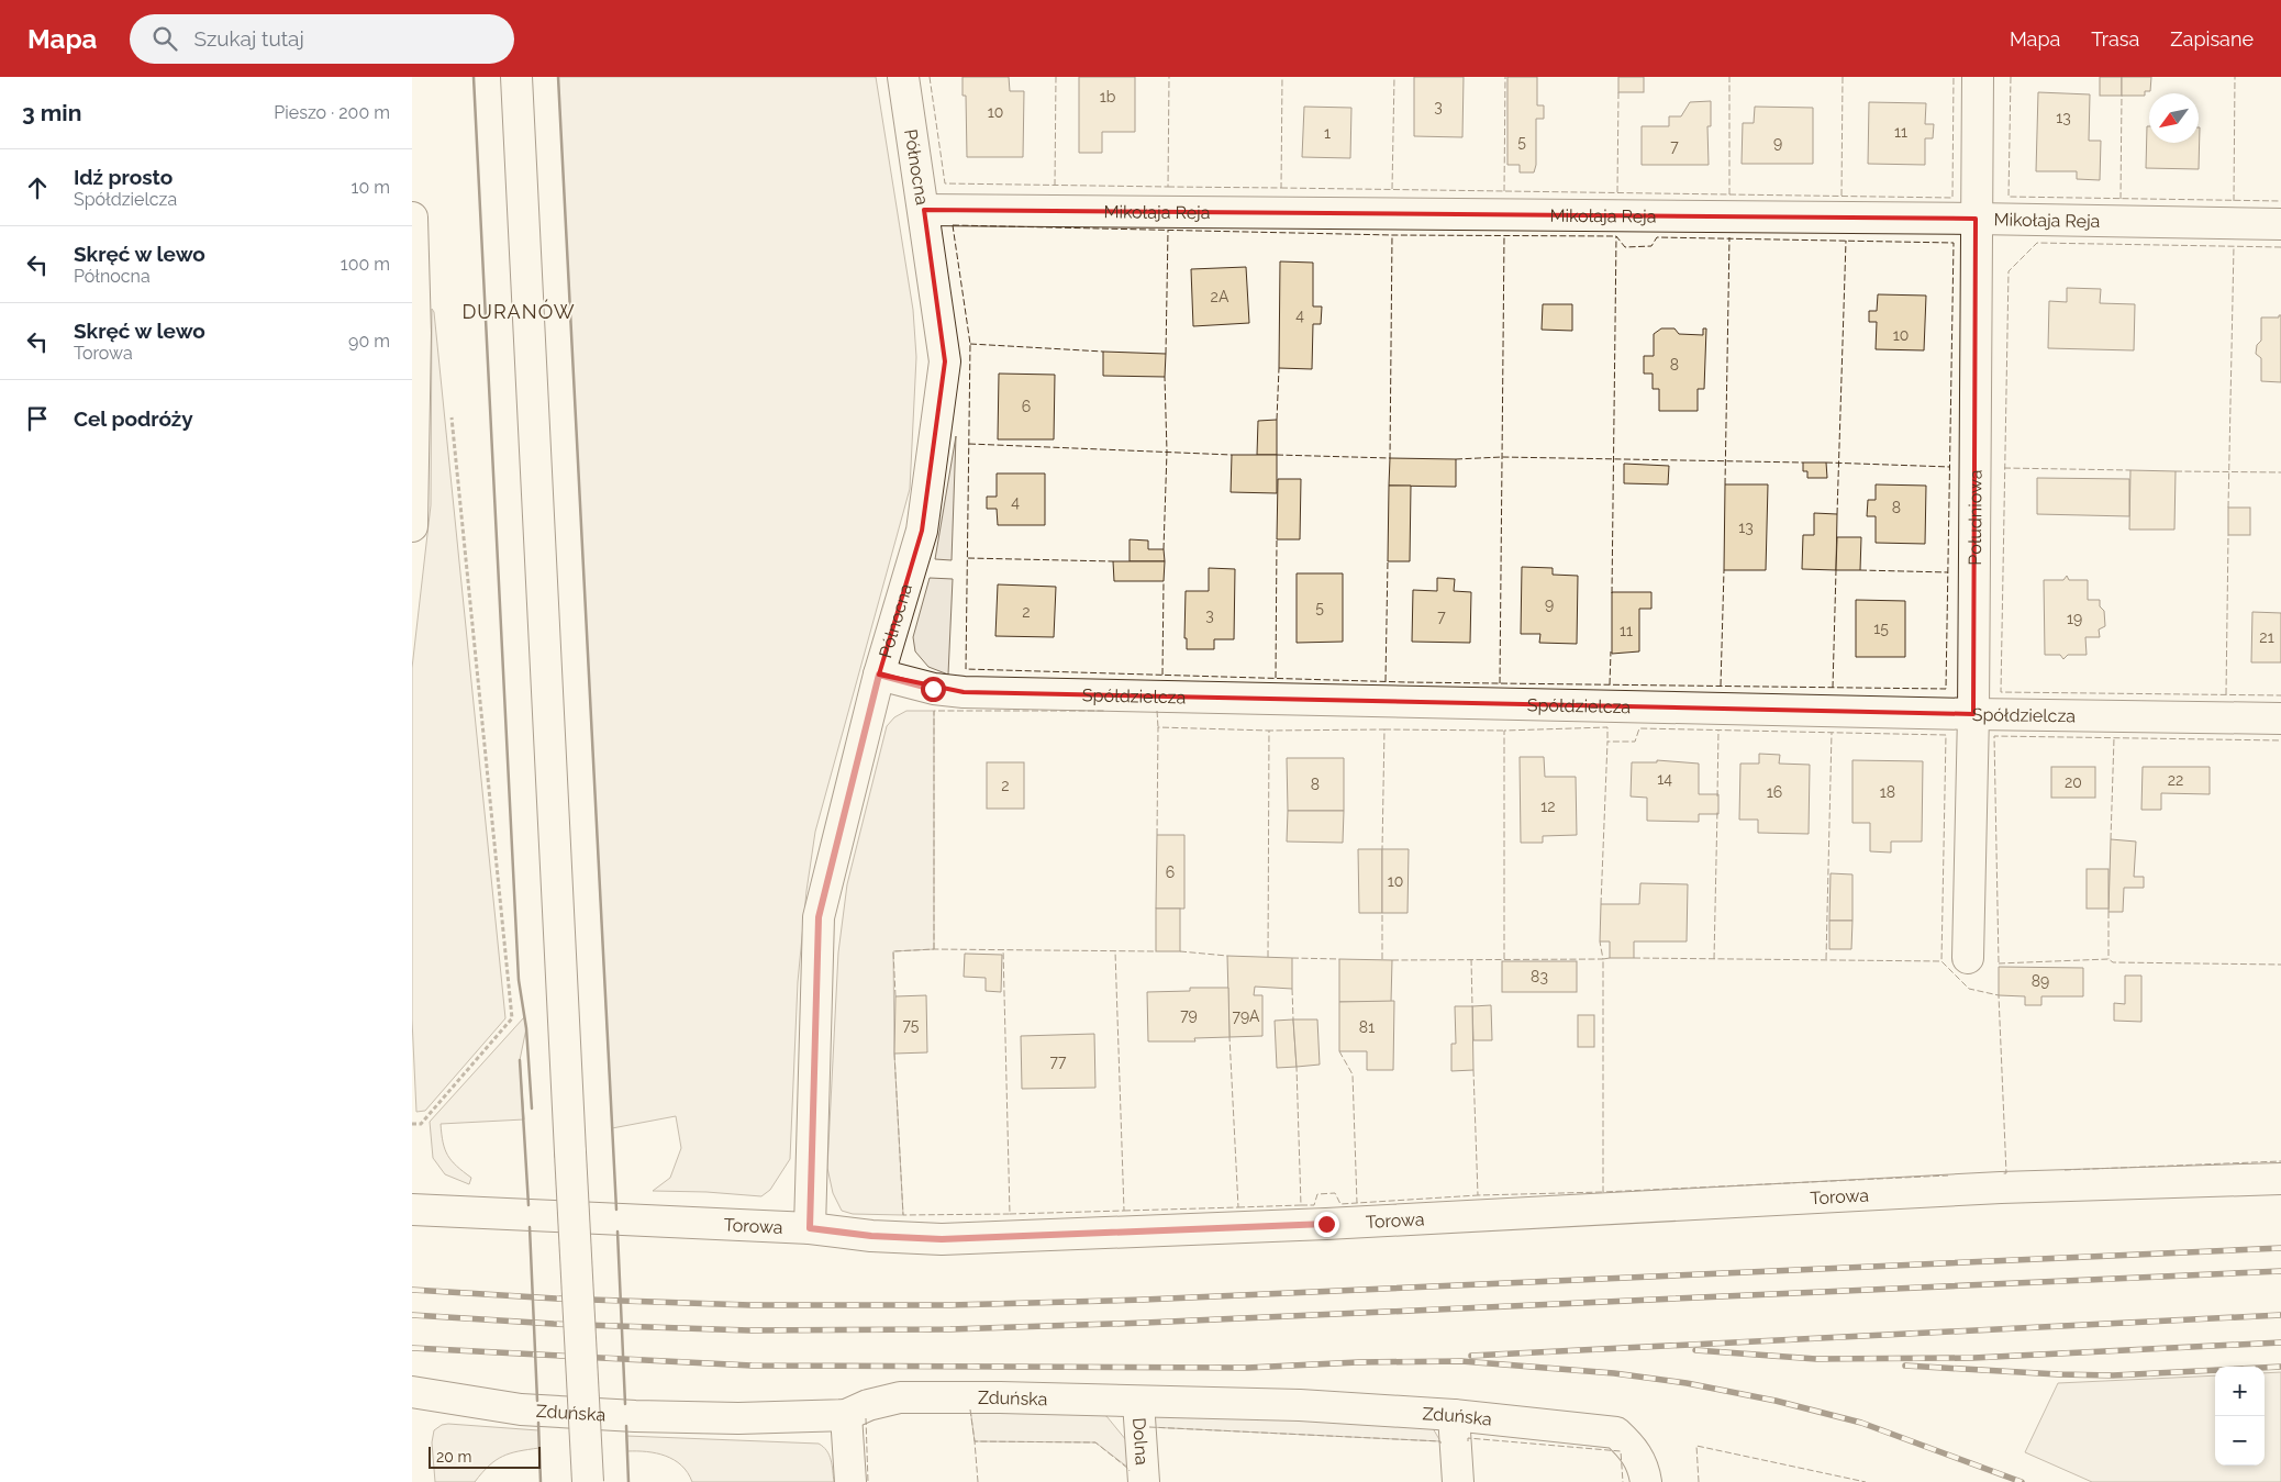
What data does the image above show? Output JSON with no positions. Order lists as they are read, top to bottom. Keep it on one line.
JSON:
{"streets":{"street":["Północna","Mikołaja Reja","Południowa","Spółdzielcza","Torowa","Zduńska","Dolna"]},"crossings":[["Północna","Mikołaja Reja"],["Północna","Spółdzielcza"],["Północna","Torowa"],["Mikołaja Reja","Południowa"],["Południowa","Spółdzielcza"],["Zduńska","Dolna"]],"districts":["DURANÓW"],"house_numbers":["1b","3","10","13","11","1","5","9","7","2A","4","10","8","6","4","8","13","9","5","2","3","7","19","15","11","21","14","22","20","8","2","16","18","12","6","10","83","89","79","79A","75","81","77"],"scale_bar":"20 m","north":"bottom left","page":{"header":"Mapa","search":"Szukaj tutaj","nav":["Mapa","Trasa","Zapisane"],"heading":["3 min","Pieszo · 200 m"],"list":[["Idź prosto","Spółdzielcza","10 m"],["Skręć w lewo","Północna","100 m"],["Skręć w lewo","Torowa","90 m"],"Cel podróży"],"map_buttons":["+","−"],"scale":"20 m"}}
